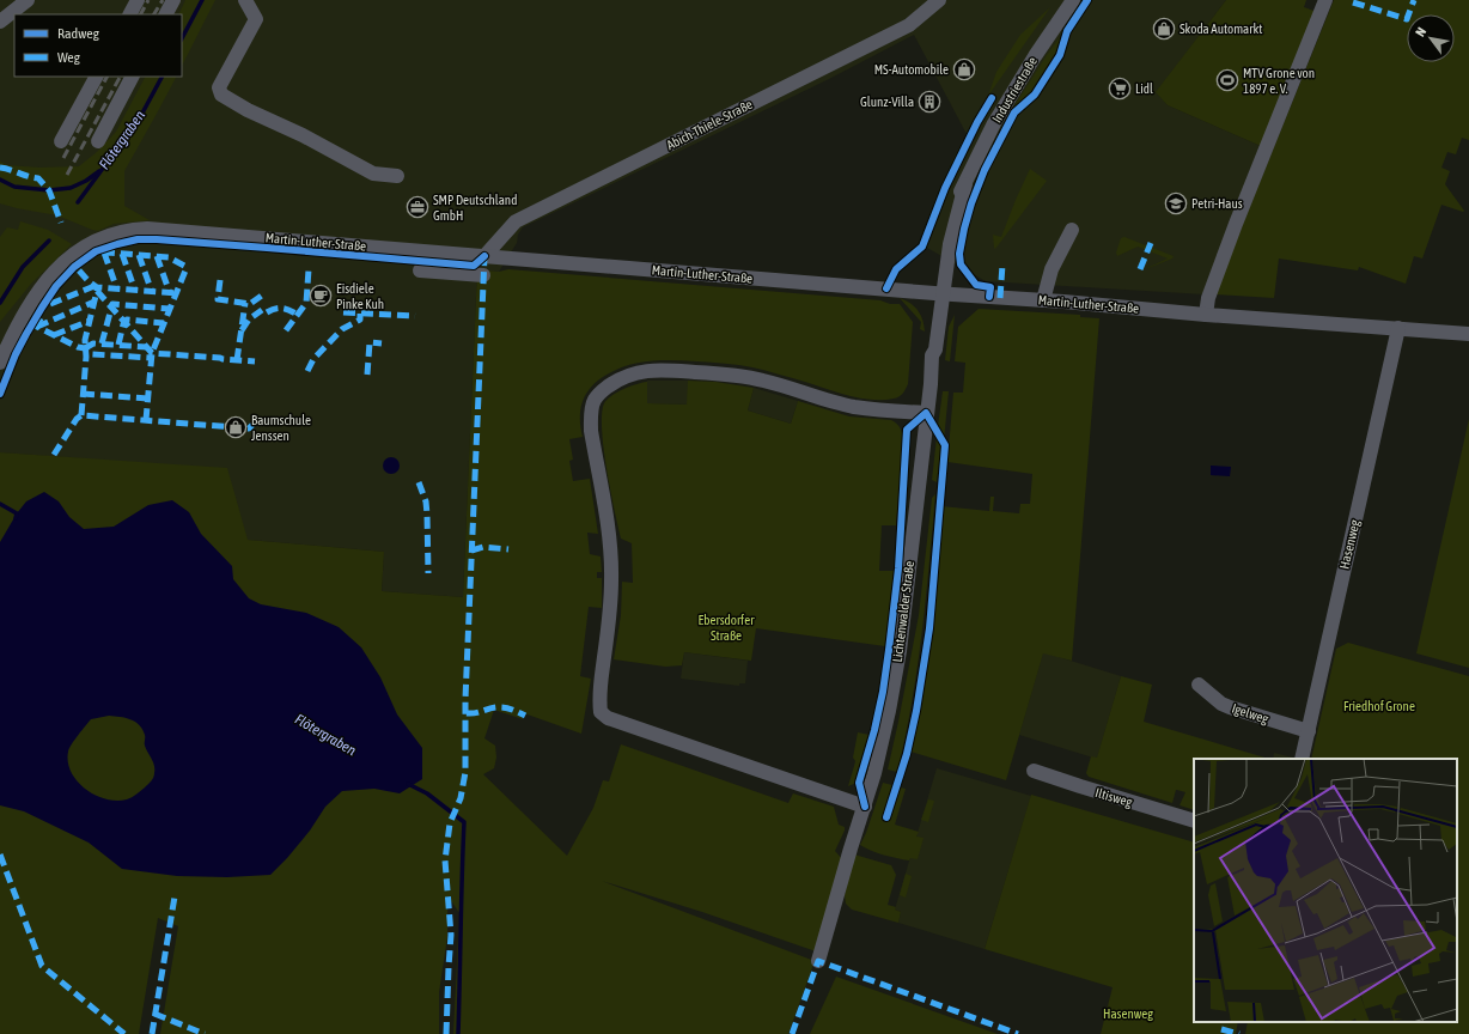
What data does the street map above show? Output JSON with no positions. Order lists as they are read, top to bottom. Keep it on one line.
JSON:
{"streets":{"street":["Industriestraße","Abich-Thiele-Straße","Martin-Luther-Straße","Hasenweg","Lichtenwalder Straße","Igelweg","Iltisweg"]},"crossings":[["Industriestraße","Martin-Luther-Straße"],["Industriestraße","Lichtenwalder Straße"],["Abich-Thiele-Straße","Martin-Luther-Straße"],["Martin-Luther-Straße","Hasenweg"],["Martin-Luther-Straße","Lichtenwalder Straße"],["Hasenweg","Igelweg"]],"water":["Flötergraben"],"parks":["Ebersdorfer Straße","Friedhof Grone","Hasenweg"],"places":{"shop":["Skoda Automarkt","MS-Automobile","Baumschule Jenssen"],"sports":["MTV Grone von 1897 e. V."],"supermarket":["Lidl"],"building":["Glunz-Villa"],"school or university":["Petri-Haus"],"office":["SMP Deutschland GmbH"],"cafe":["Eisdiele Pinke Kuh"]},"legend":["Radweg","Weg"],"north":"top left"}
